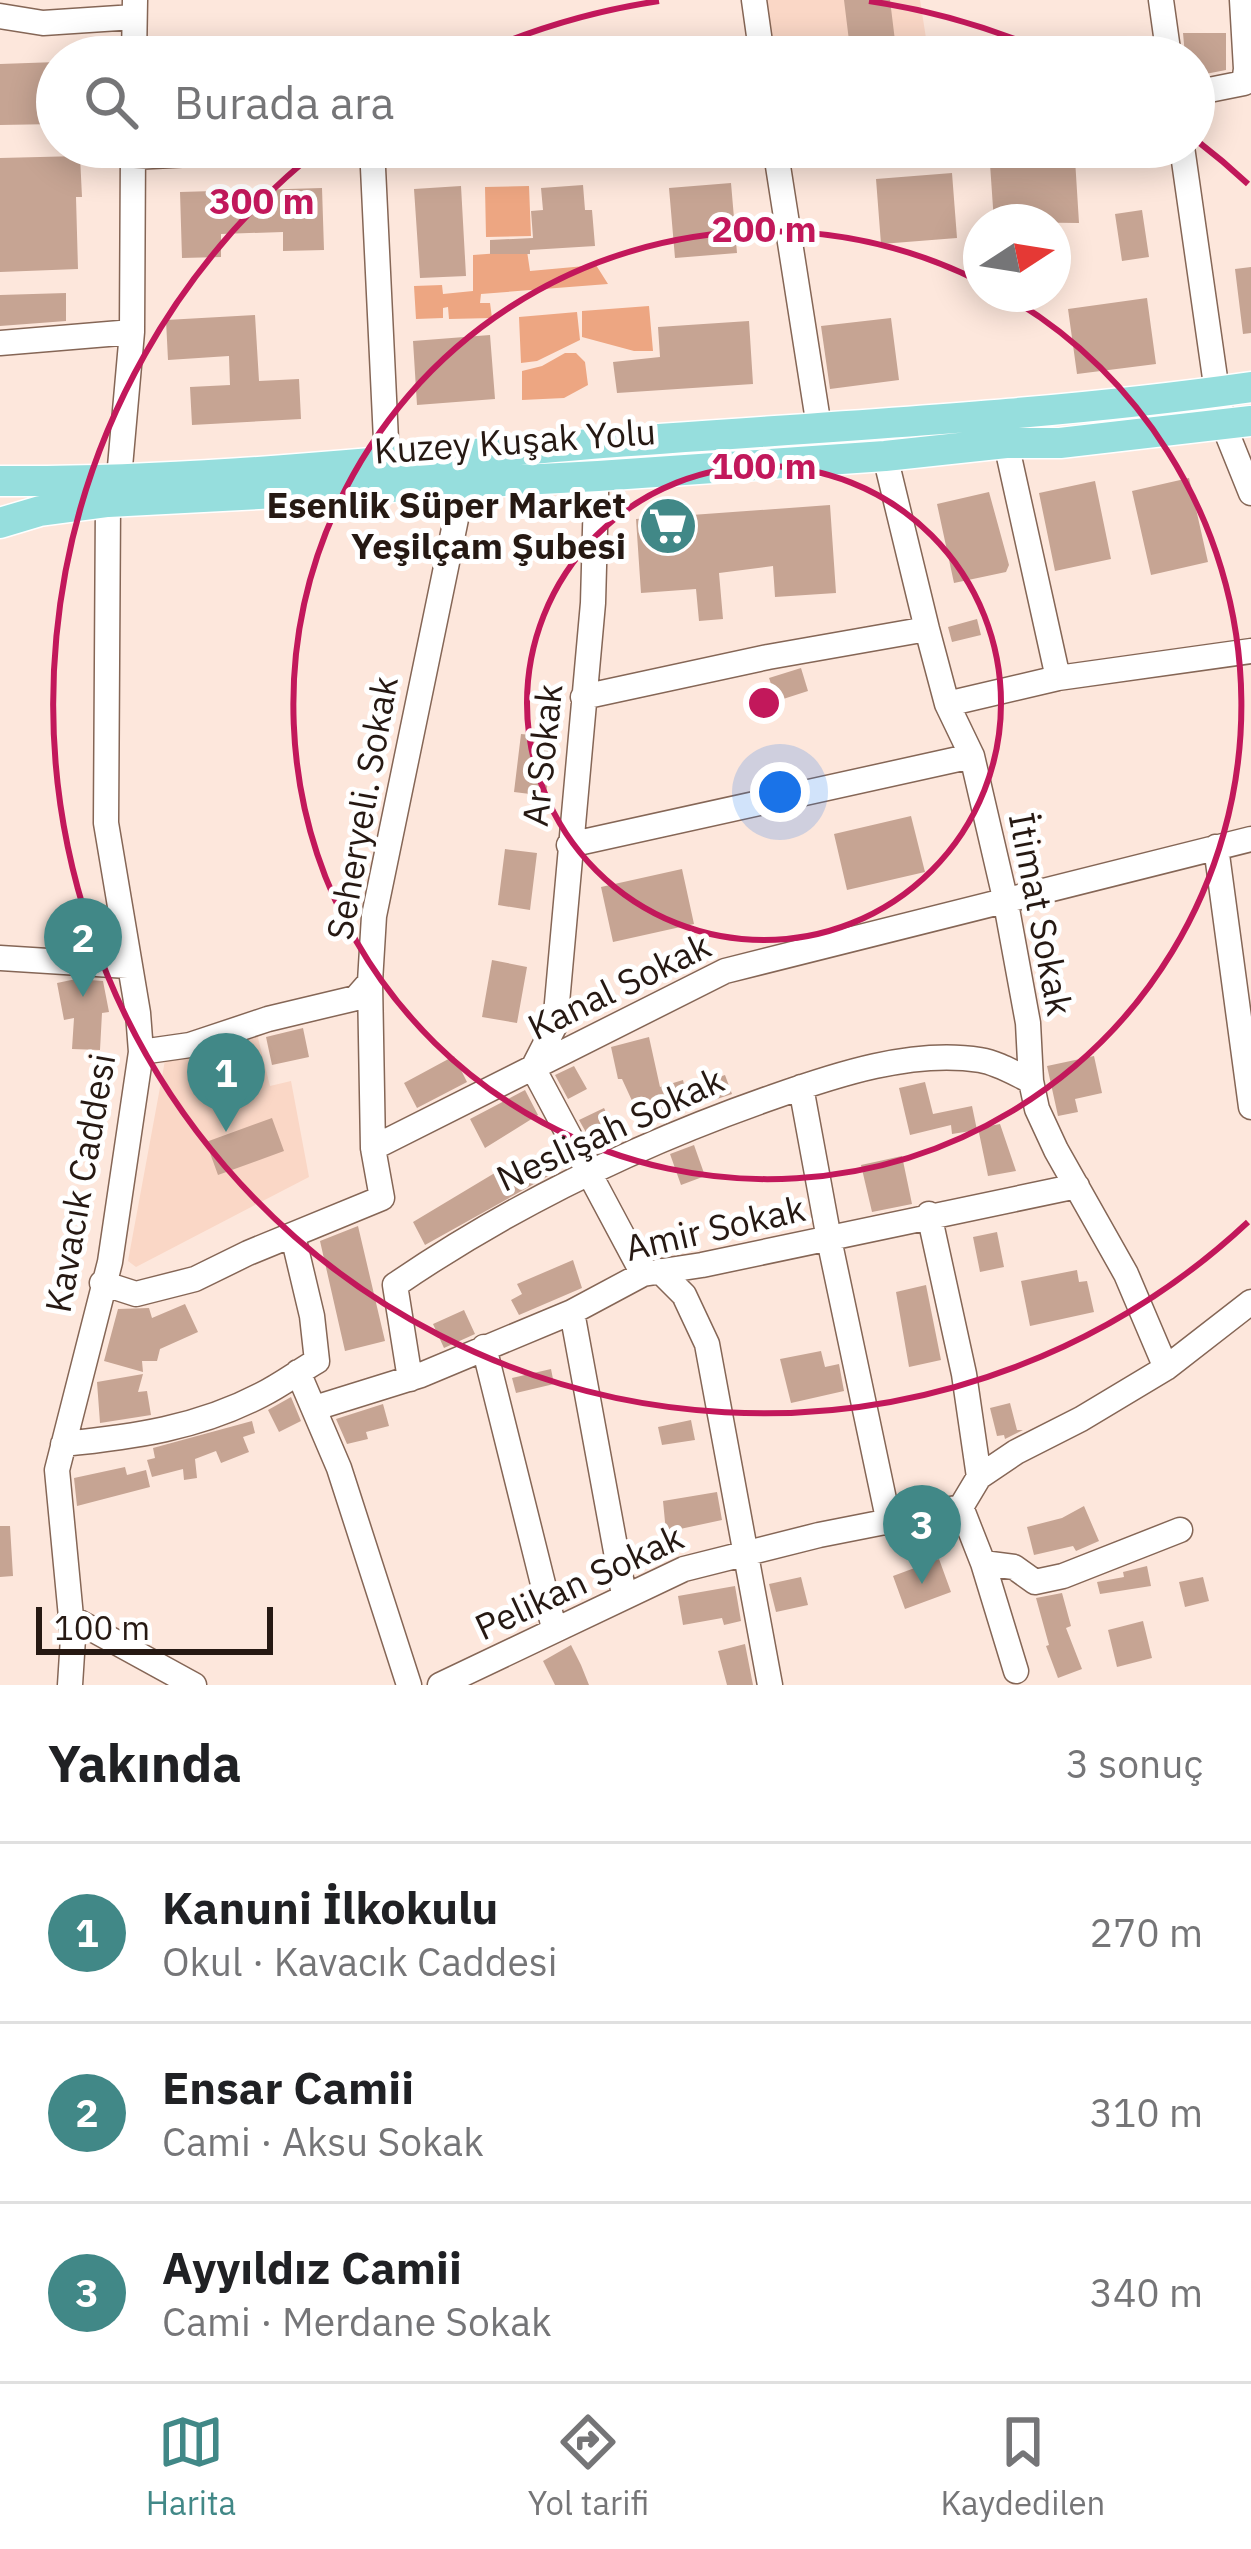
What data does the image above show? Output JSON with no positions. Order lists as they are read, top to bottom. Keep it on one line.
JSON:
{"streets":{"main road":["Kuzey Kuşak Yolu"],"street":["Ar Sokak","Seheryeli. Sokak","İtimat Sokak","Kanal Sokak","Neslişah Sokak","Kavacık Caddesi","Amir Sokak","Pelikan Sokak"]},"crossings":[["Kuzey Kuşak Yolu","Ar Sokak"],["Kuzey Kuşak Yolu","Seheryeli. Sokak"],["Kuzey Kuşak Yolu","İtimat Sokak"],["Kuzey Kuşak Yolu","Kavacık Caddesi"],["Ar Sokak","Kanal Sokak"],["Seheryeli. Sokak","Kanal Sokak"],["İtimat Sokak","Kanal Sokak"],["İtimat Sokak","Neslişah Sokak"],["İtimat Sokak","Amir Sokak"],["Neslişah Sokak","Amir Sokak"]],"places":{"supermarket":["Esenlik Süper Market Yeşilçam Şubesi"]},"scale_bar":"100 m","north":"right","page":{"search":"Burada ara","pins":["2","1","3"],"scale":"100 m","heading":["Yakında","3 sonuç"],"list":[{"mark":"1","name":"Kanuni İlkokulu","note":"Okul · Kavacık Caddesi","value":"270 m"},{"mark":"2","name":"Ensar Camii","note":"Cami · Aksu Sokak","value":"310 m"},{"mark":"3","name":"Ayyıldız Camii","note":"Cami · Merdane Sokak","value":"340 m"}],"nav":["Harita","Yol tarifi","Kaydedilen"]},"rings":["300 m","200 m","100 m"]}
